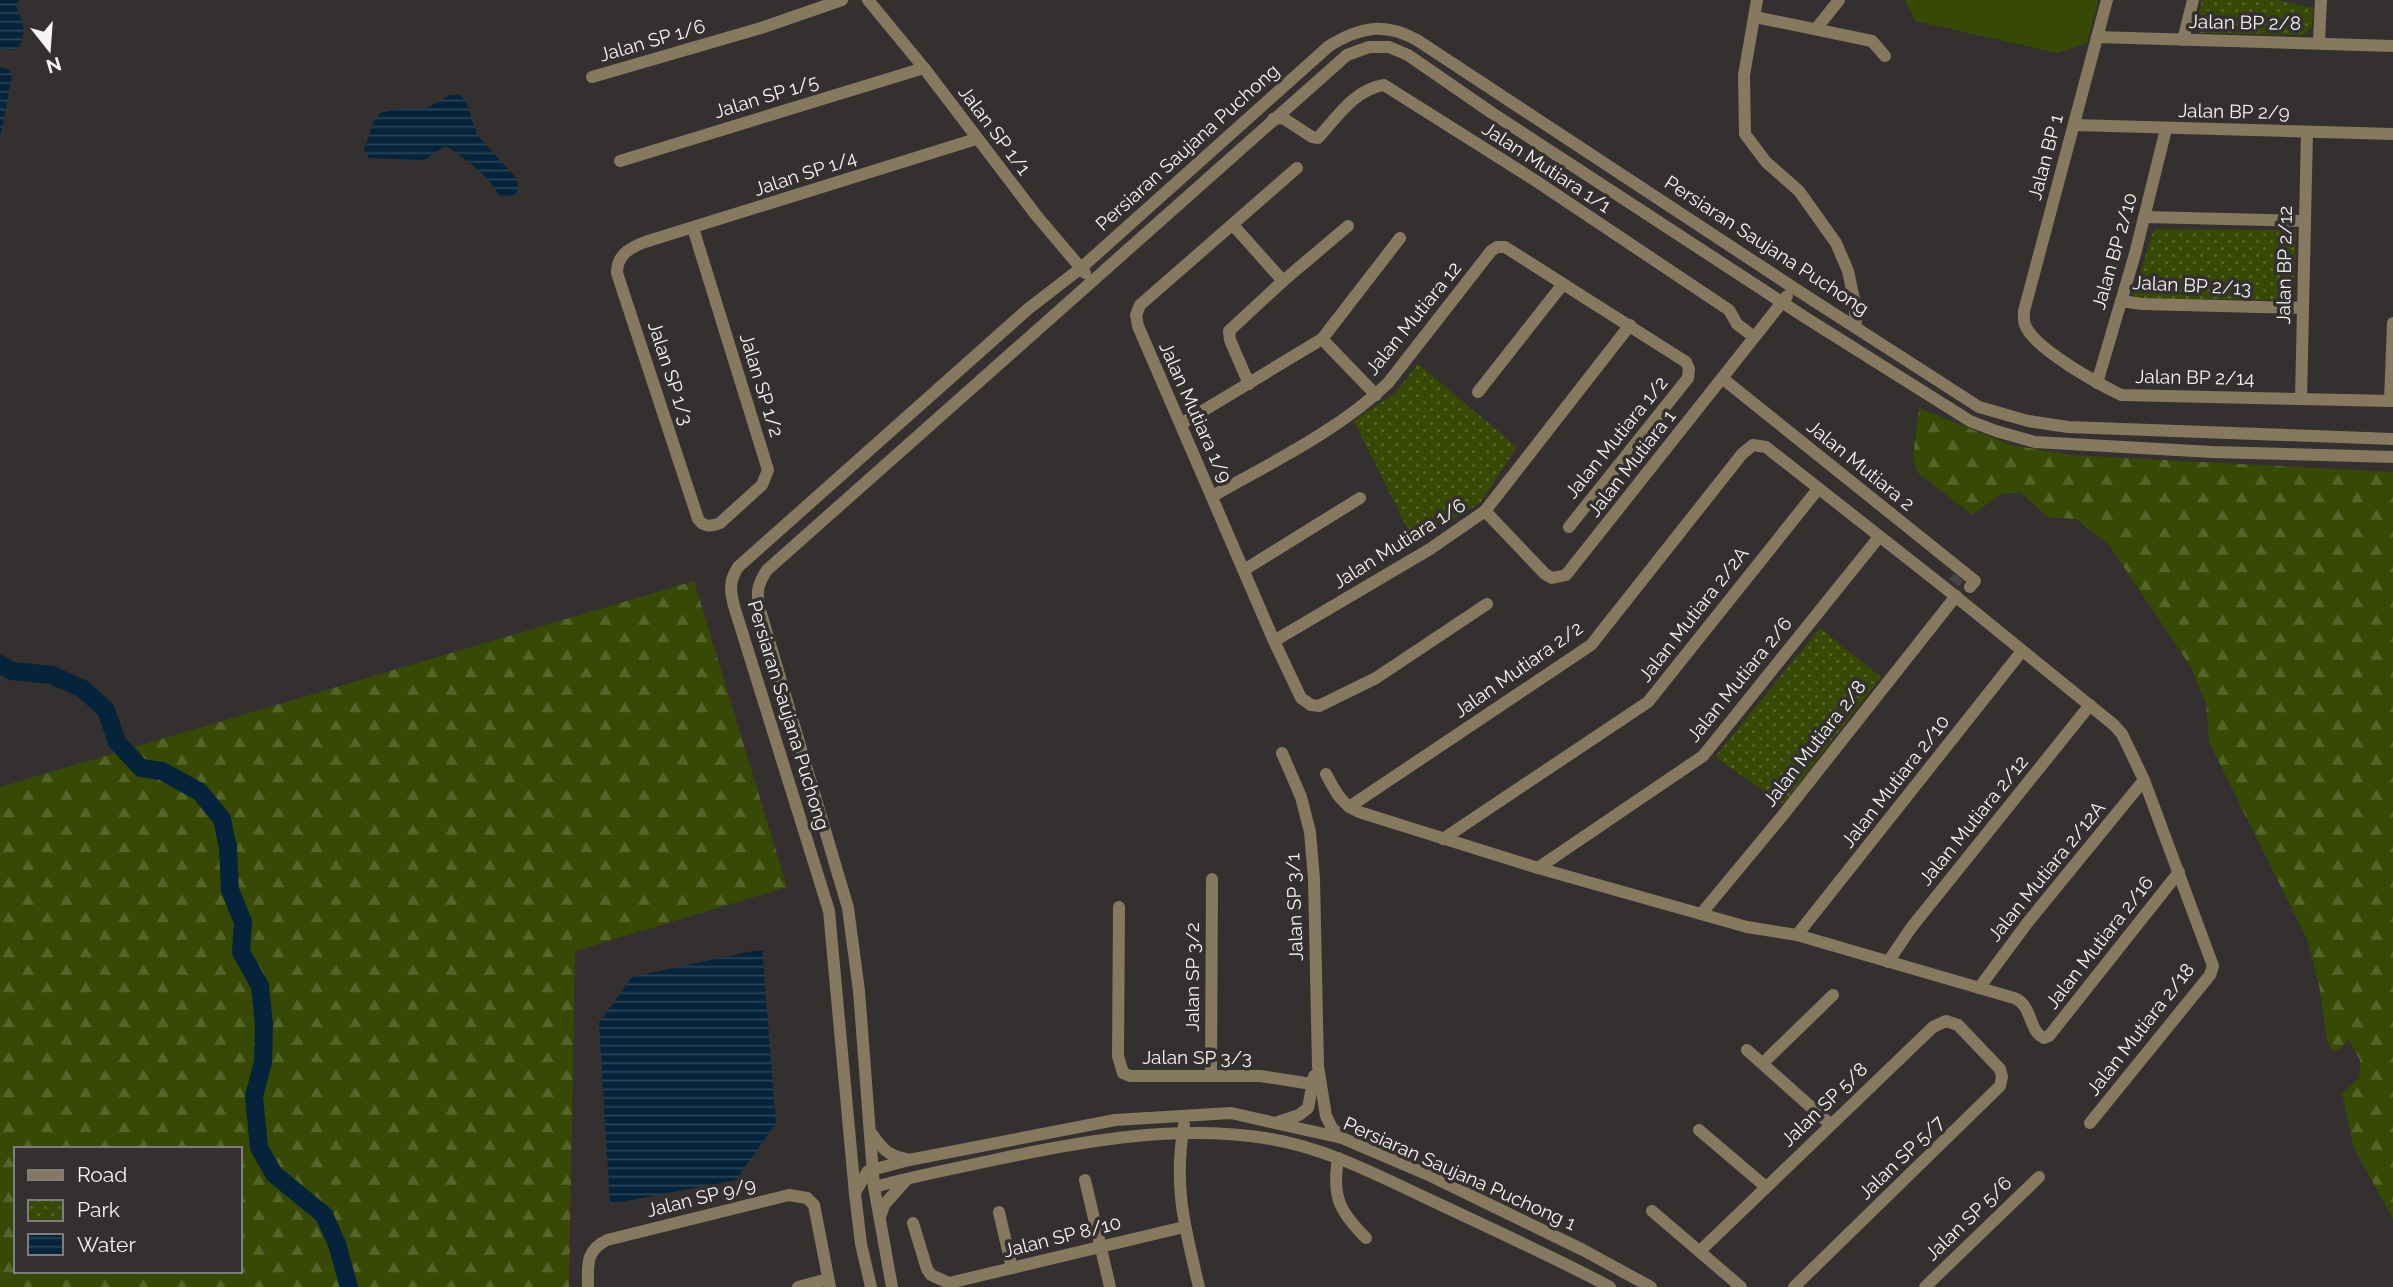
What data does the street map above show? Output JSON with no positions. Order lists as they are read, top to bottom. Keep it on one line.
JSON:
{"streets":{"street":["Jalan BP 2/8","Jalan SP 1/6","Jalan SP 1/5","Jalan BP 2/9","Jalan SP 1/1","Persiaran Saujana Puchong","Jalan BP 1","Jalan Mutiara 1/1","Jalan SP 1/4","Jalan BP 2/10","Jalan BP 2/12","Jalan BP 2/13","Jalan Mutiara 12","Jalan SP 1/3","Jalan BP 2/14","Jalan SP 1/2","Jalan Mutiara 1/9","Jalan Mutiara 1/2","Jalan Mutiara 1","Jalan Mutiara 2","Jalan Mutiara 1/6","Jalan Mutiara 2/2A","Jalan Mutiara 2/2","Jalan Mutiara 2/6","Jalan Mutiara 2/8","Jalan Mutiara 2/10","Jalan Mutiara 2/12","Jalan Mutiara 2/12A","Jalan SP 3/1","Jalan Mutiara 2/16","Jalan SP 3/2","Jalan Mutiara 2/18","Jalan SP 3/3","Jalan SP 5/8","Jalan SP 5/7","Persiaran Saujana Puchong 1","Jalan SP 9/9","Jalan SP 5/6","Jalan SP 8/10"]},"crossings":[["Jalan BP 2/8","Jalan BP 1"],["Jalan SP 1/5","Jalan SP 1/1"],["Jalan BP 2/9","Jalan BP 1"],["Jalan BP 2/9","Jalan BP 2/10"],["Jalan BP 2/9","Jalan BP 2/12"],["Jalan SP 1/1","Persiaran Saujana Puchong"],["Jalan SP 1/1","Jalan SP 1/4"],["Persiaran Saujana Puchong","Jalan Mutiara 1"],["Persiaran Saujana Puchong","Persiaran Saujana Puchong 1"],["Jalan BP 1","Jalan BP 2/14"],["Jalan Mutiara 1/1","Jalan Mutiara 1"],["Jalan SP 1/4","Jalan SP 1/3"],["Jalan SP 1/4","Jalan SP 1/2"],["Jalan BP 2/10","Jalan BP 2/13"],["Jalan BP 2/10","Jalan BP 2/14"],["Jalan BP 2/12","Jalan BP 2/13"],["Jalan BP 2/12","Jalan BP 2/14"],["Jalan Mutiara 12","Jalan Mutiara 1/9"],["Jalan SP 1/3","Jalan SP 1/2"],["Jalan Mutiara 1/9","Jalan Mutiara 1/6"],["Jalan Mutiara 1/2","Jalan Mutiara 1/6"],["Jalan Mutiara 1","Jalan Mutiara 2"],["Jalan Mutiara 1","Jalan Mutiara 1/6"],["Jalan Mutiara 2","Jalan Mutiara 2/8"],["Jalan Mutiara 2/2A","Jalan Mutiara 2/2"],["Jalan Mutiara 2/12A","Jalan Mutiara 2/16"],["Jalan SP 3/1","Jalan SP 3/3"],["Jalan SP 3/1","Persiaran Saujana Puchong 1"],["Jalan Mutiara 2/16","Jalan Mutiara 2/18"],["Jalan SP 3/2","Jalan SP 3/3"],["Jalan SP 5/8","Jalan SP 5/7"]],"legend":["Road","Park","Water"],"north":"bottom"}
